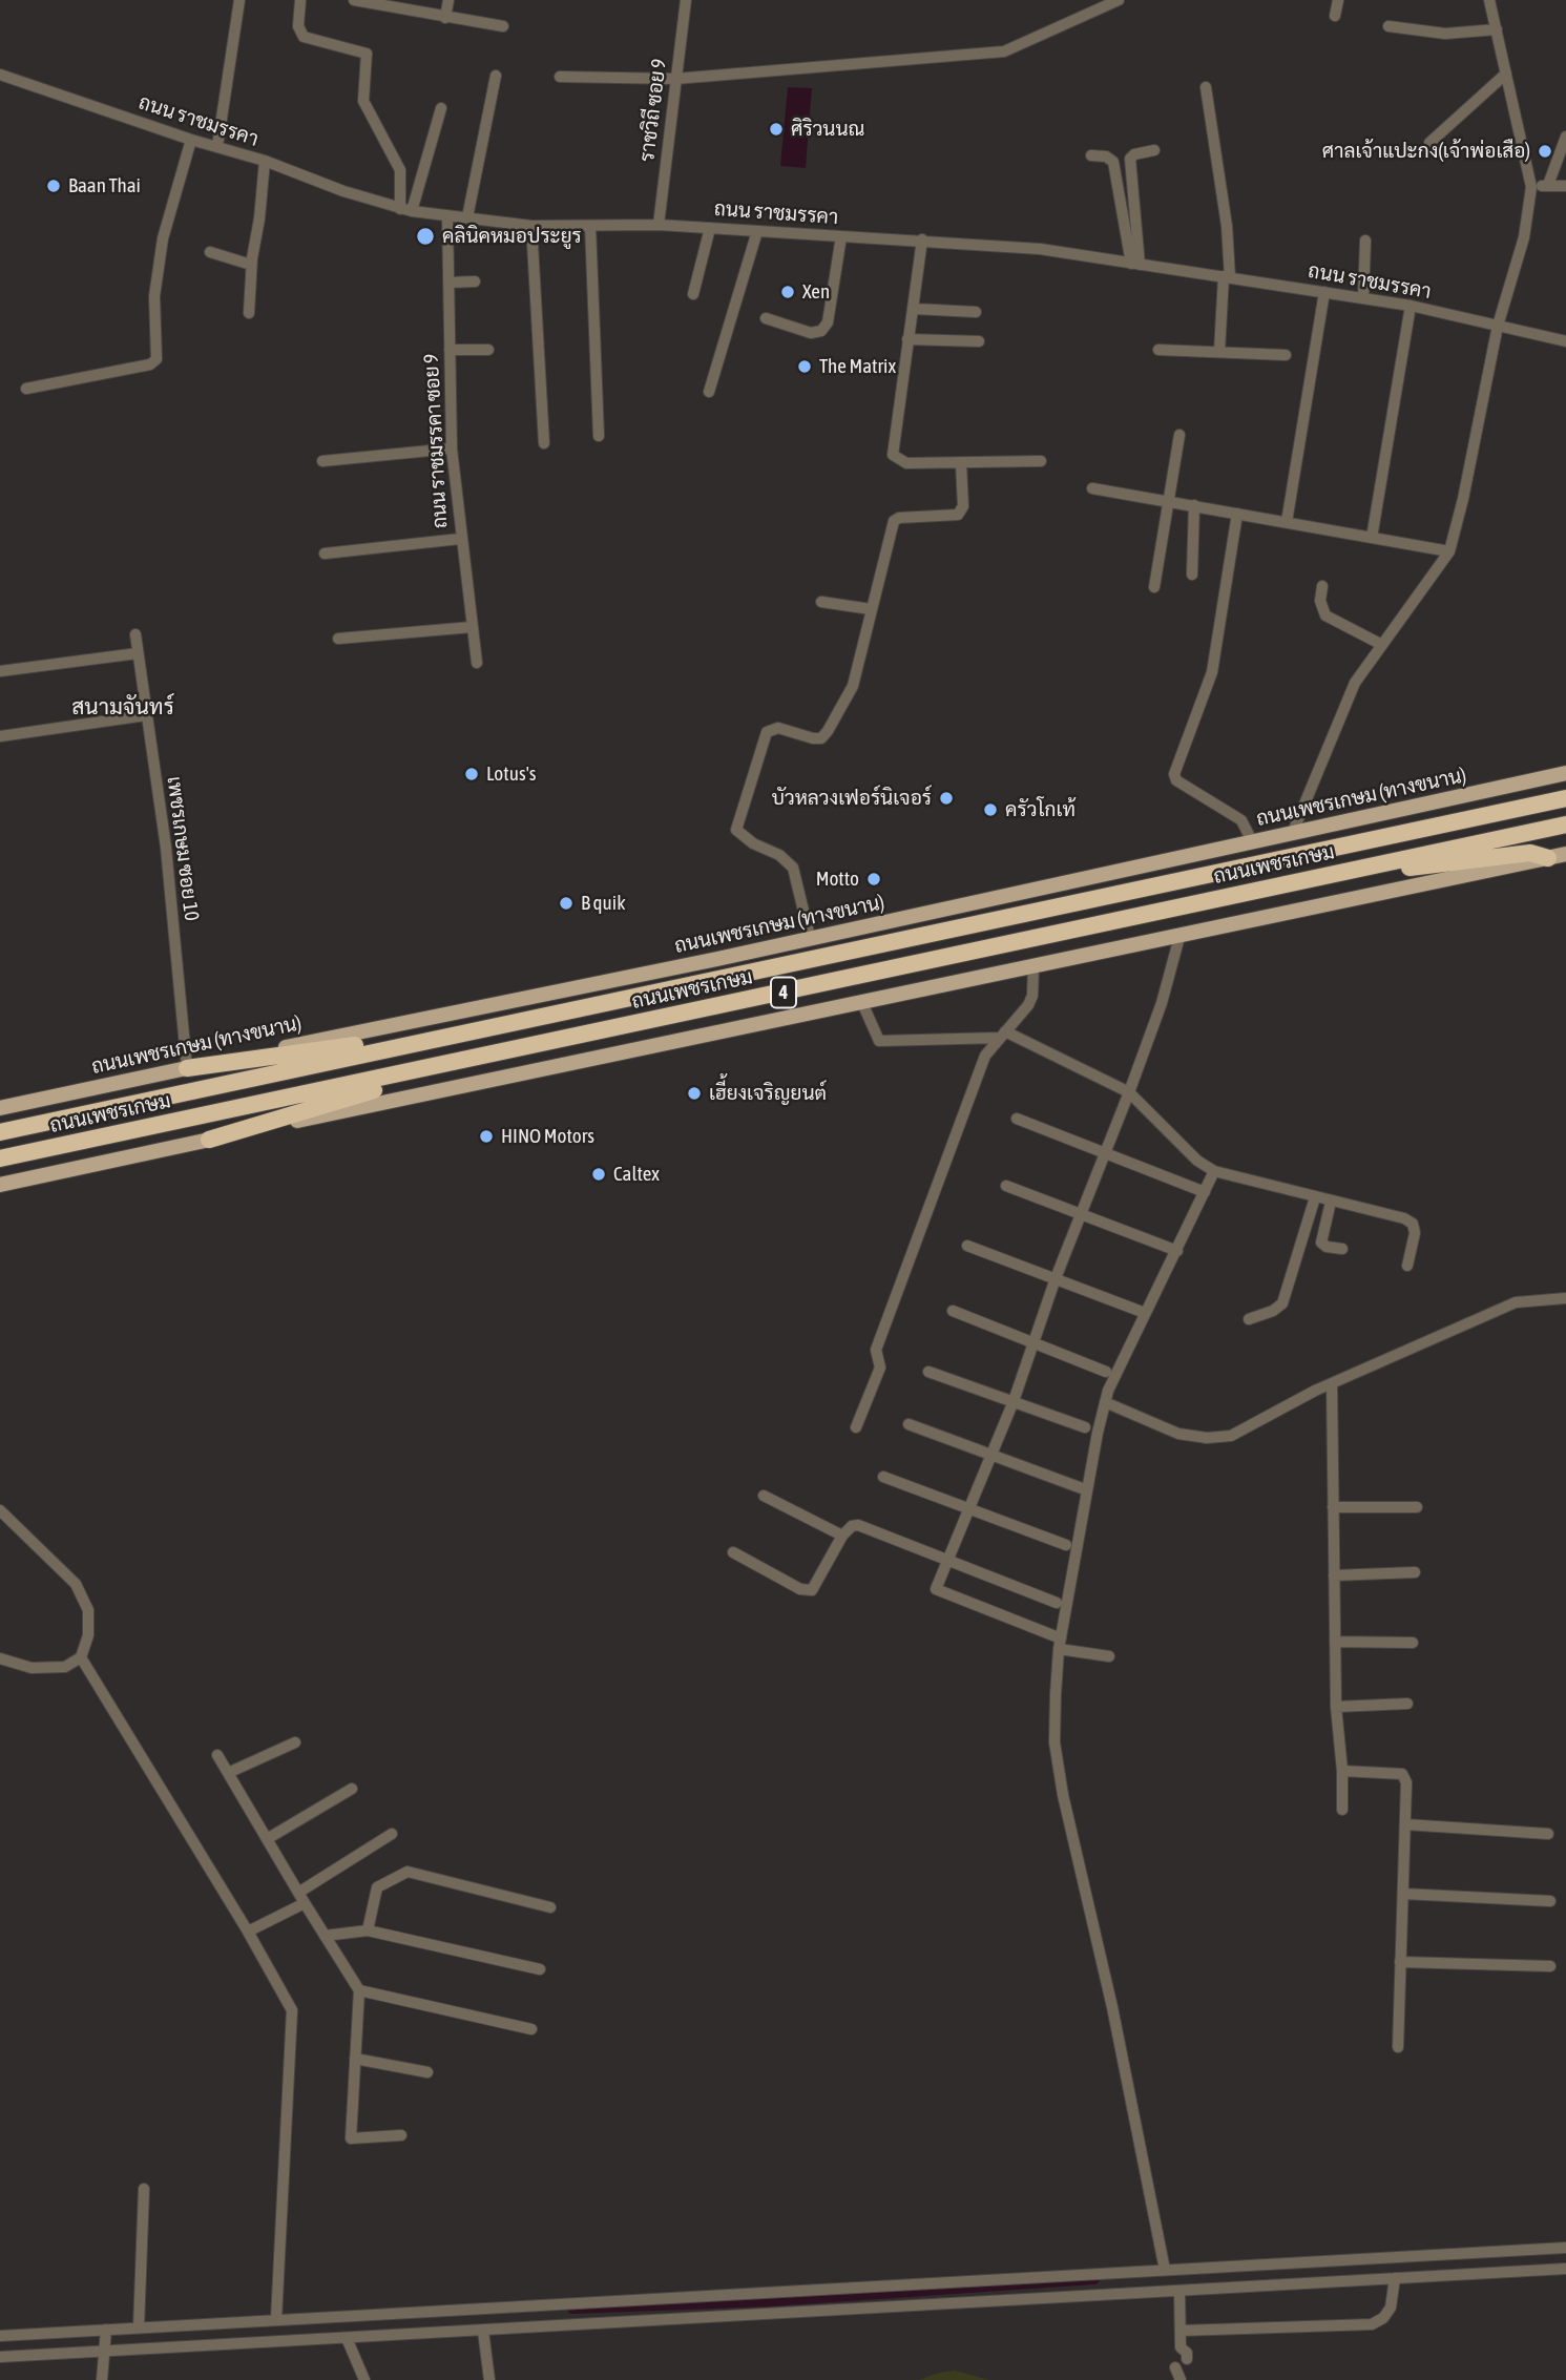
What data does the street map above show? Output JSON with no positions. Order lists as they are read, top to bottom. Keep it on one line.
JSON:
{"streets":{"highway":["ถนนเพชรเกษม","4"],"main road":["ถนนเพชรเกษม (ทางขนาน)"],"street":["ราชวิถี ซอย 9","ถนน ราชมรรคา","ถนน ราชมรรคา ซอย 9","เพชรเกษม ซอย 10"]},"crossings":[["ราชวิถี ซอย 9","ถนน ราชมรรคา"],["ถนน ราชมรรคา","ถนน ราชมรรคา ซอย 9"],["ถนนเพชรเกษม (ทางขนาน)","เพชรเกษม ซอย 10"]],"districts":["สนามจันทร์"],"places":["ศิริวนนณ","ศาลเจ้าแปะกง(เจ้าพ่อเสือ)","Baan Thai","คลินิคหมอประยูร","Xen","The Matrix","Lotus's","บัวหลวงเฟอร์นิเจอร์","ครัวโกเท้","Motto","B quik","เฮี้ยงเจริญยนต์","HINO Motors","Caltex"]}
